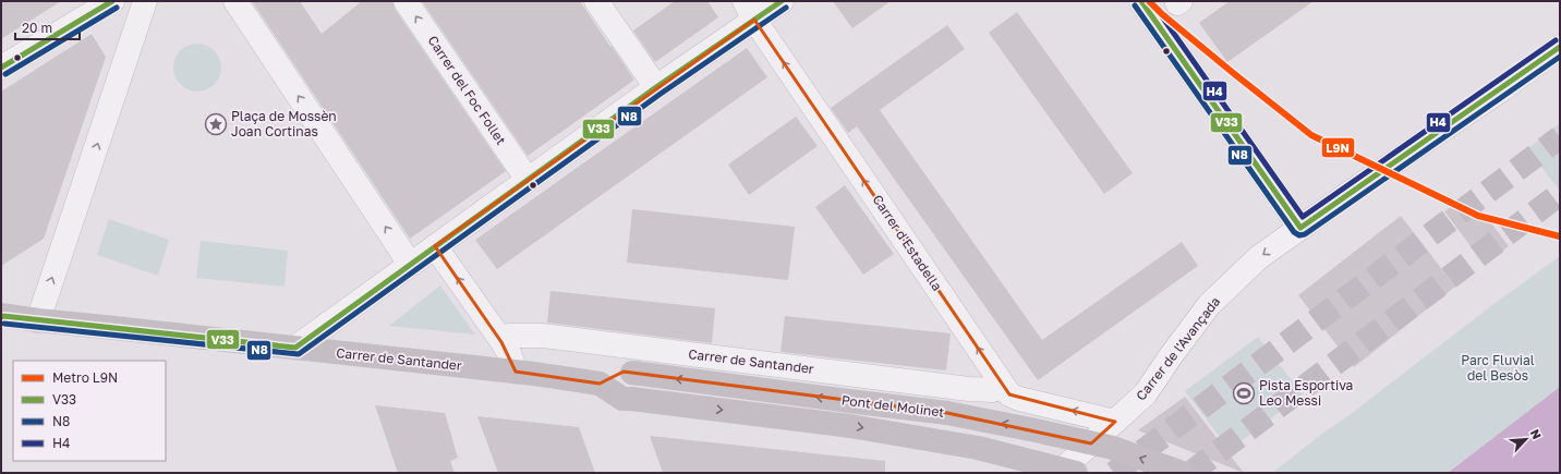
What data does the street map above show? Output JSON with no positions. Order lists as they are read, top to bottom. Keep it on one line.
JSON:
{"streets":{"street":["Carrer del Foc Follet","Carrer d'Estadella","Carrer de l'Avançada","Carrer de Santander","Pont del Molinet"]},"crossings":[["Carrer d'Estadella","Carrer de l'Avançada"],["Carrer de Santander","Pont del Molinet"]],"one_way":["Carrer d'Estadella","Carrer de l'Avançada"],"parks":["Parc Fluvial del Besòs"],"places":{"place":["Plaça de Mossèn Joan Cortinas"],"sports":["Pista Esportiva Leo Messi"]},"lines":["metro line L9N","transit line V33","transit line H4","transit line N8"],"legend":["Metro L9N","V33","N8","H4"],"scale_bar":"20 m","north":"top right"}
